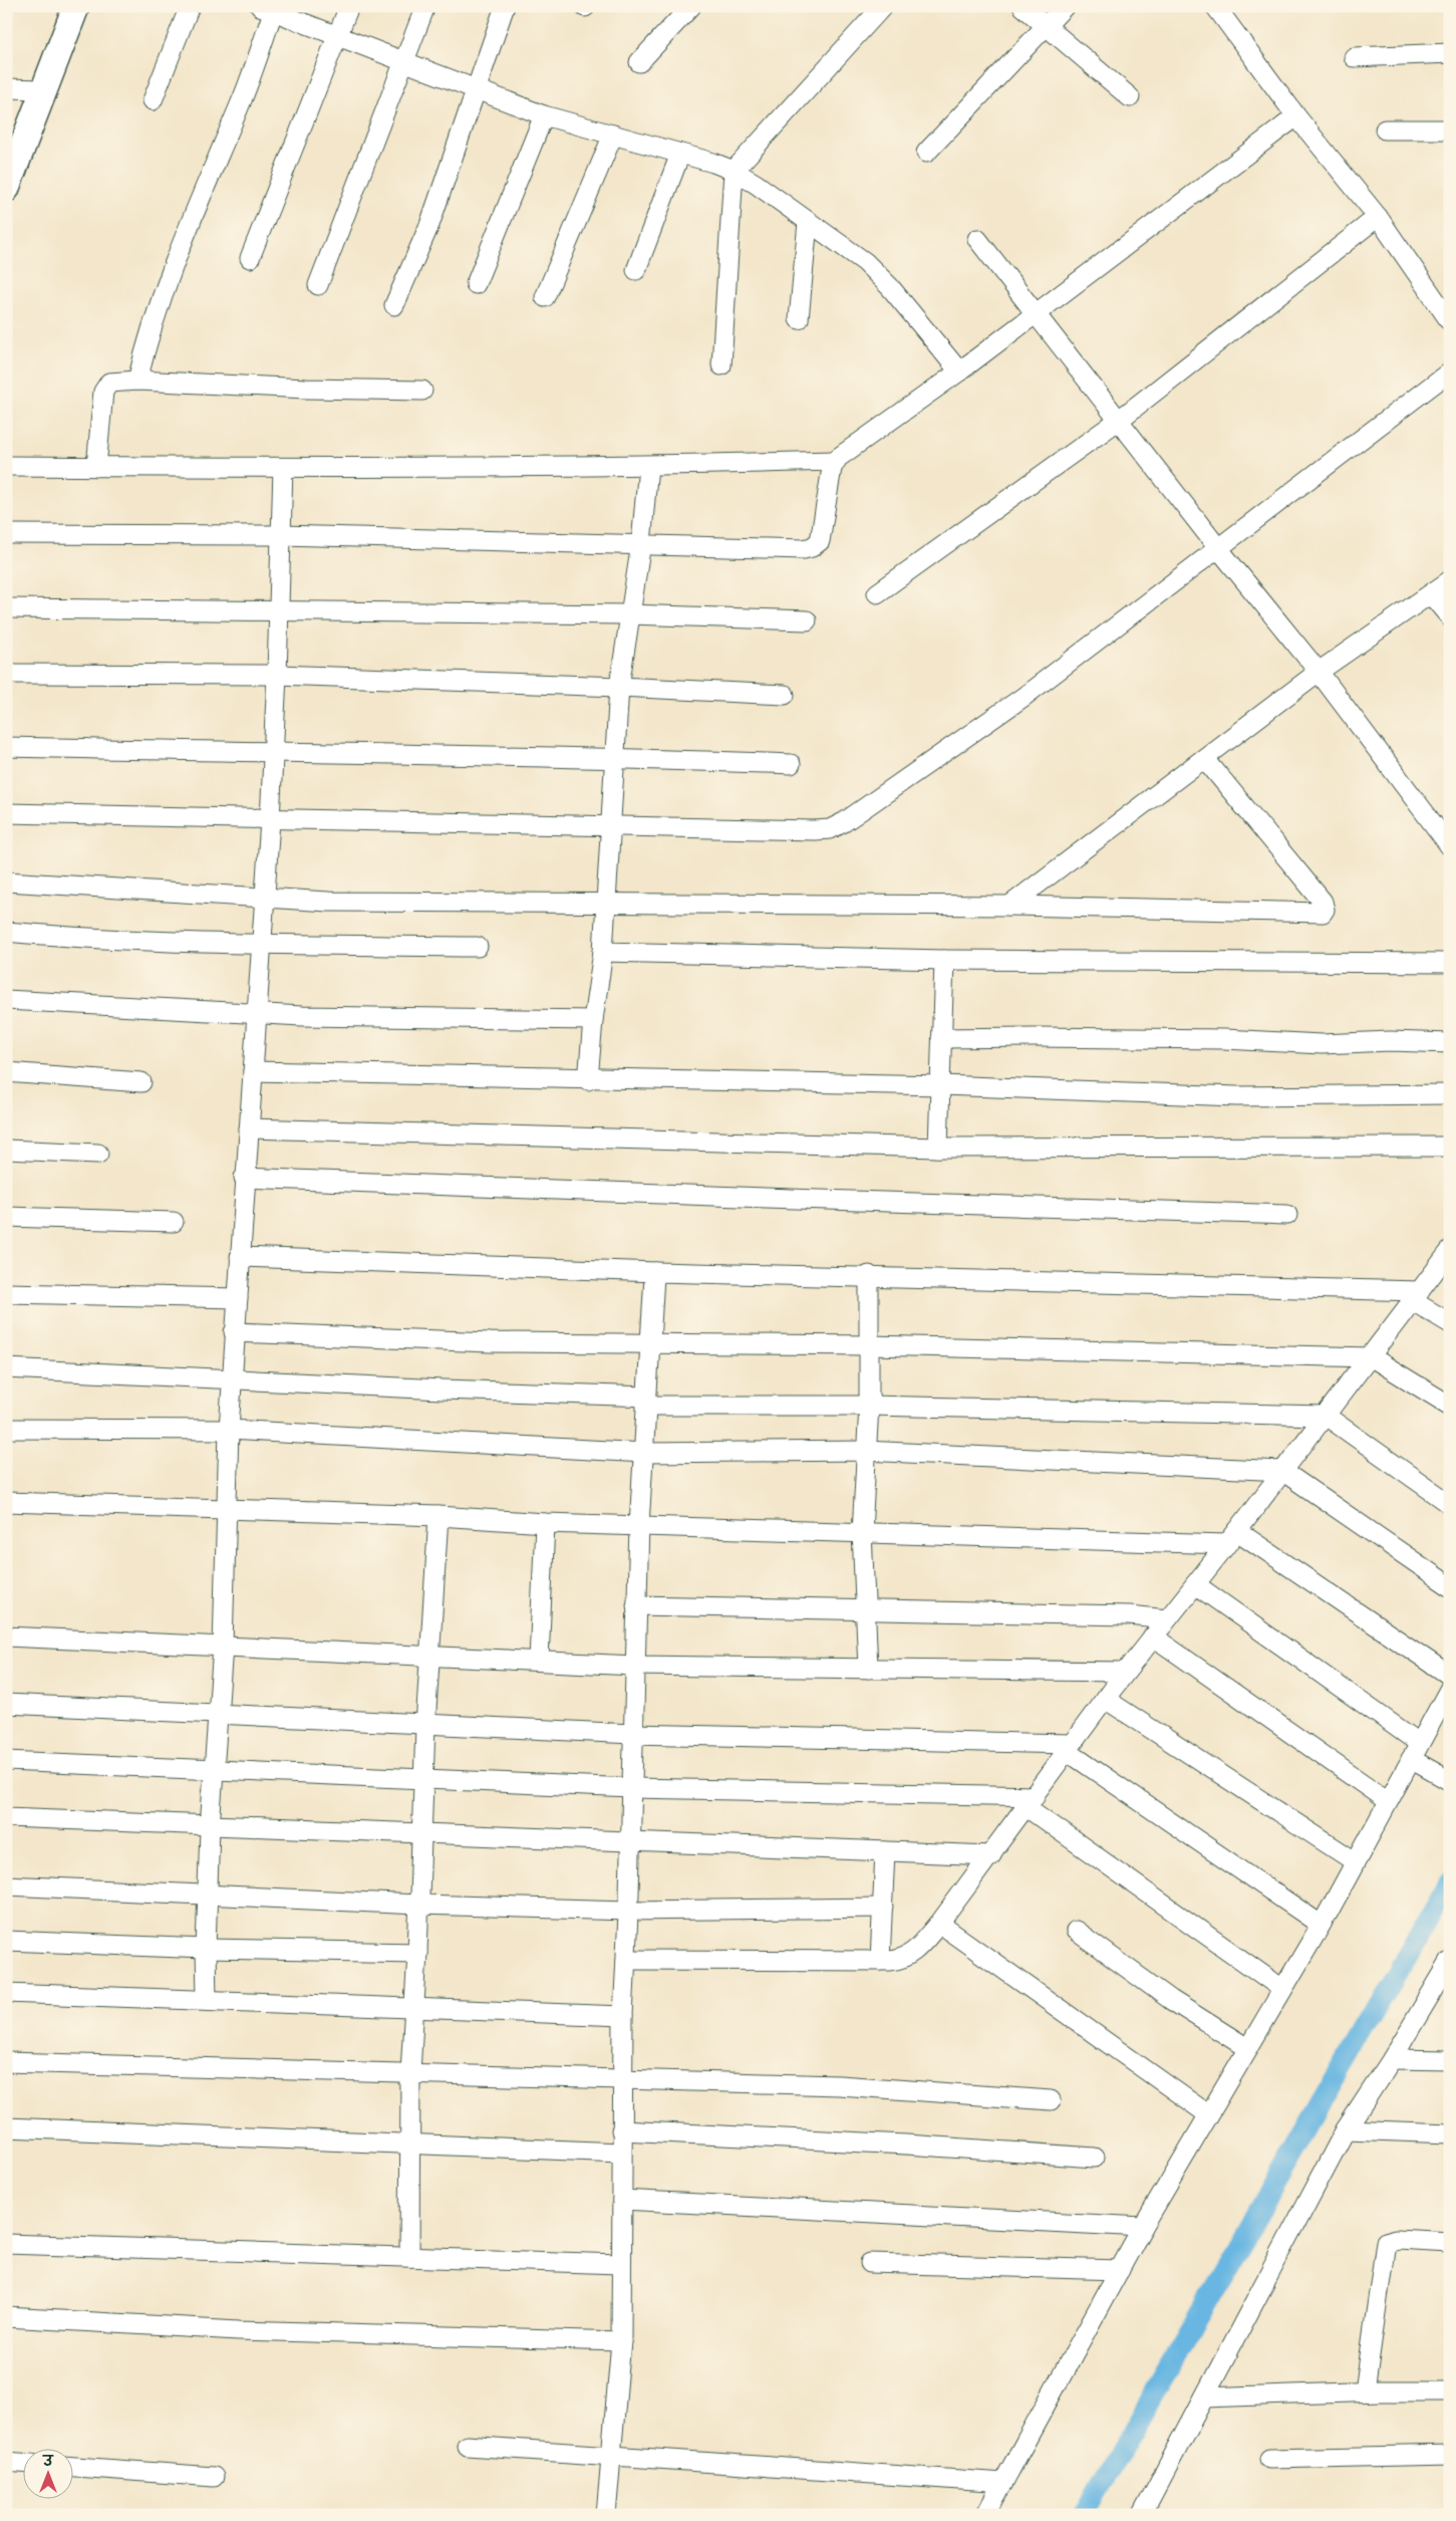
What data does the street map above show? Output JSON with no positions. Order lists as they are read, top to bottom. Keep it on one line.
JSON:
{"north":"top"}
